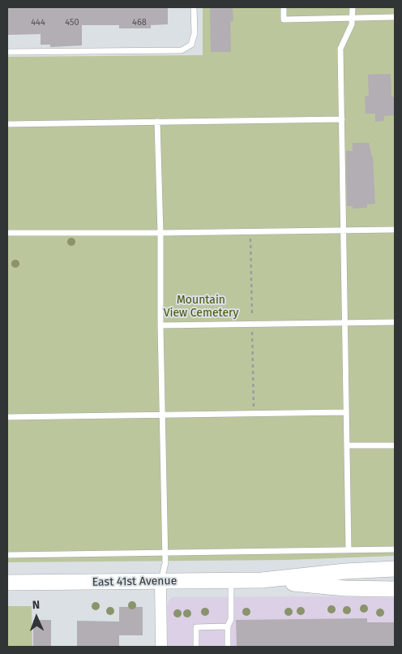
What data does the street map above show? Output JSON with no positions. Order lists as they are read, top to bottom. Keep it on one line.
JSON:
{"streets":{"main road":["East 41st Avenue"]},"parks":["Mountain View Cemetery"],"house_numbers":["444","450","468"],"north":"top"}
